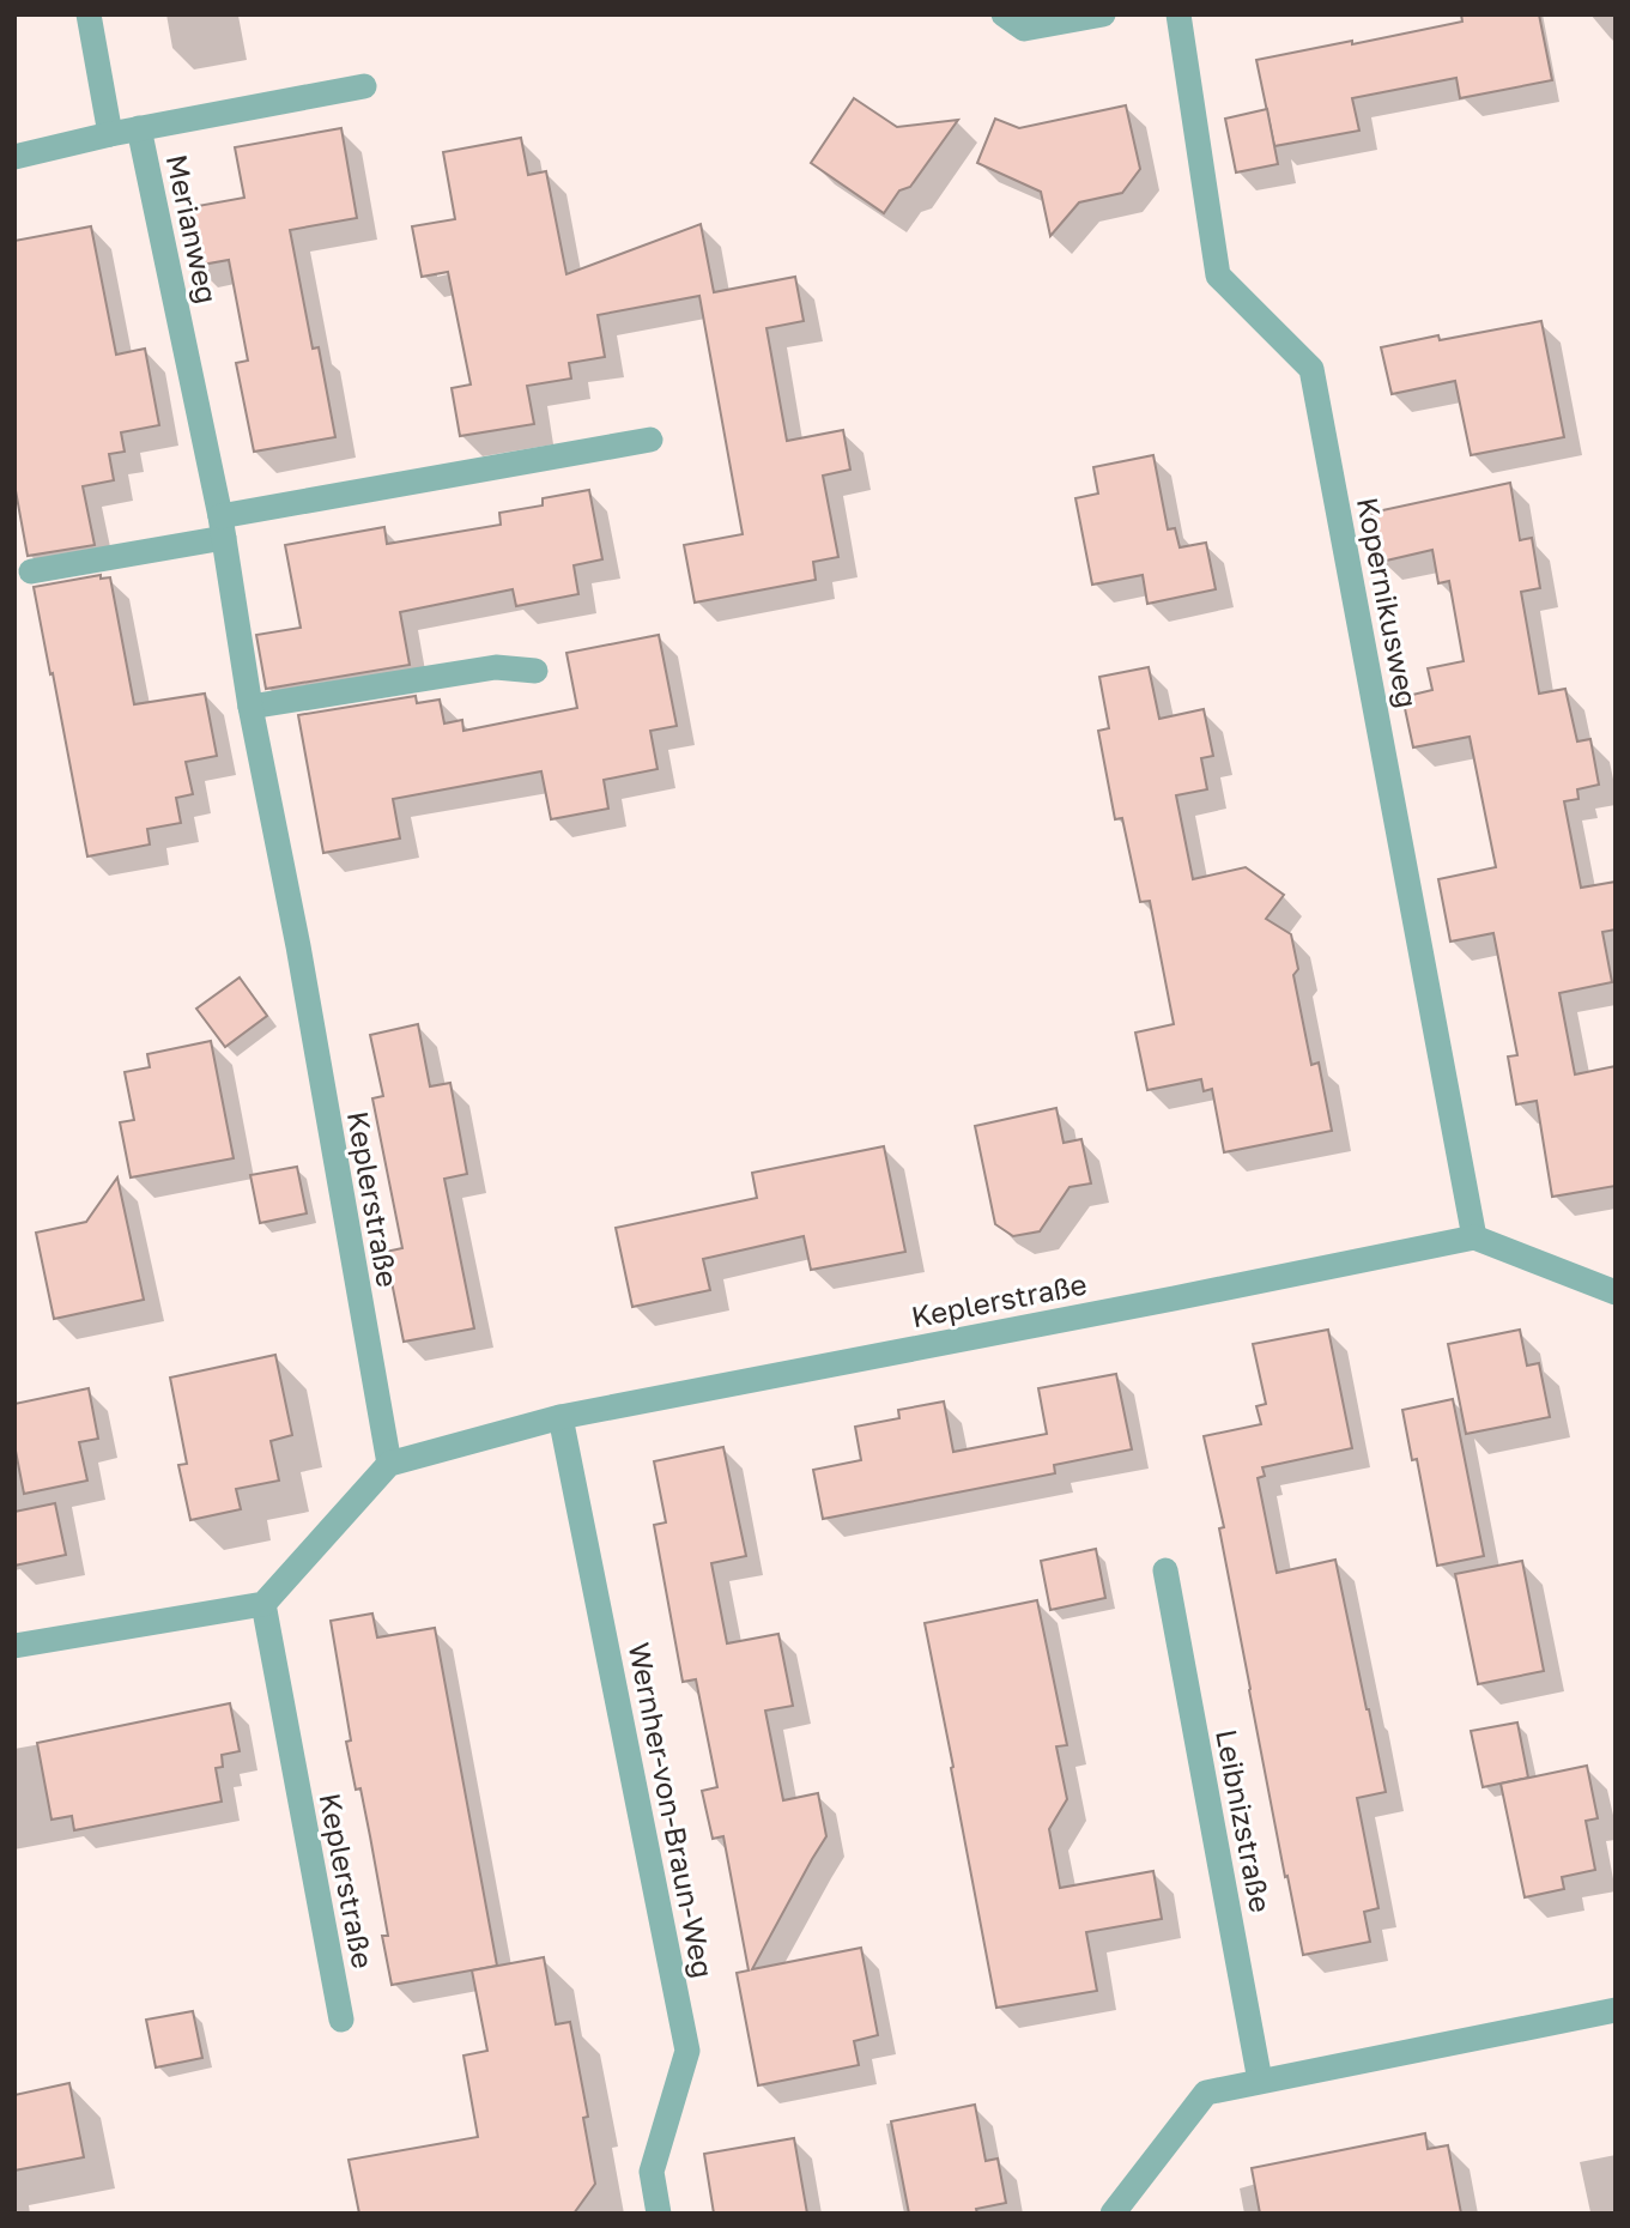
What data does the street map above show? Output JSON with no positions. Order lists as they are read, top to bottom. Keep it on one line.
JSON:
{"streets":{"street":["Merianweg","Kopernikusweg","Keplerstraße","Wernher-von-Braun-Weg","Leibnizstraße"]},"crossings":[["Merianweg","Keplerstraße"],["Kopernikusweg","Keplerstraße"],["Keplerstraße","Wernher-von-Braun-Weg"]]}
